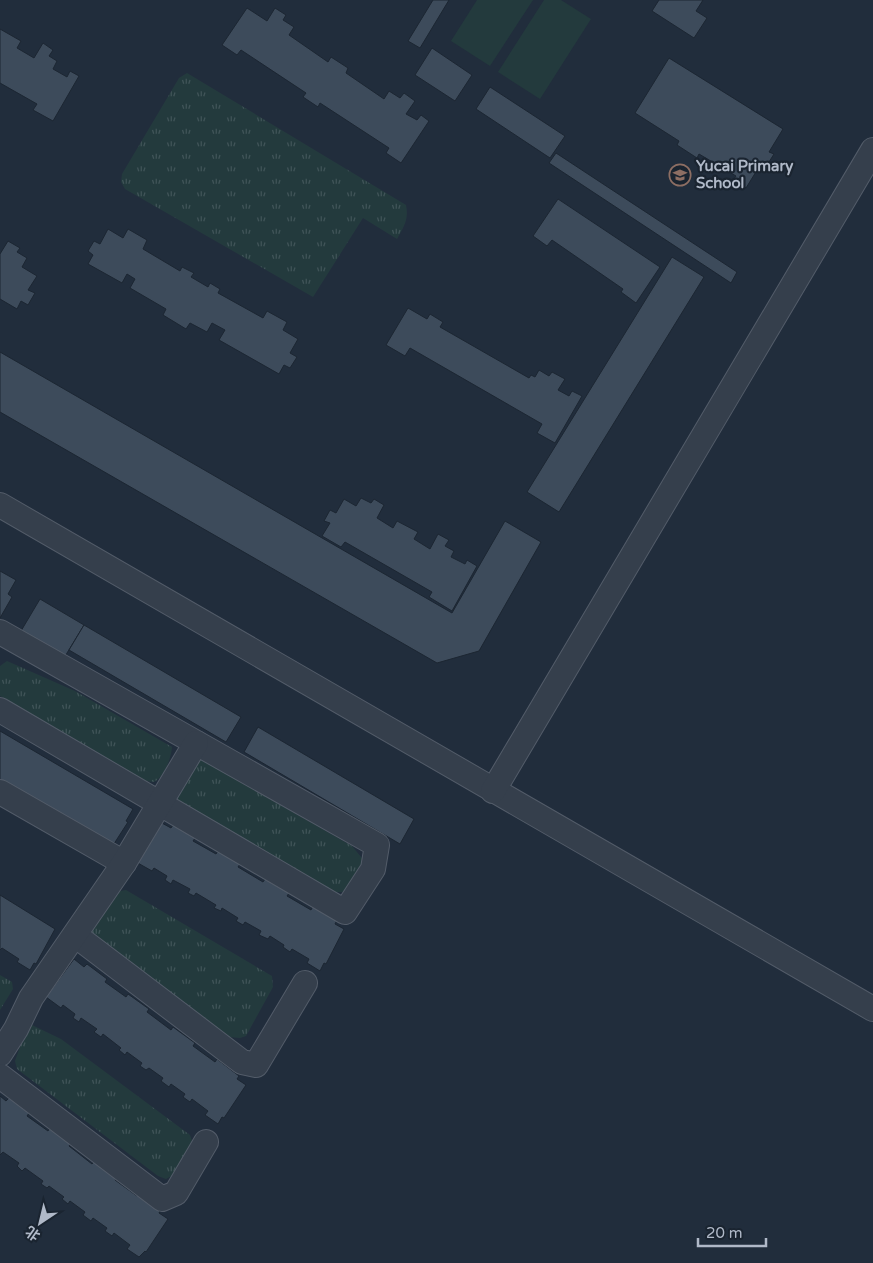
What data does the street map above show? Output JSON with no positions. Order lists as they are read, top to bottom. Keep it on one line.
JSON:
{"places":{"school or university":["Yucai Primary School"]},"scale_bar":"20 m","north":"bottom left"}
